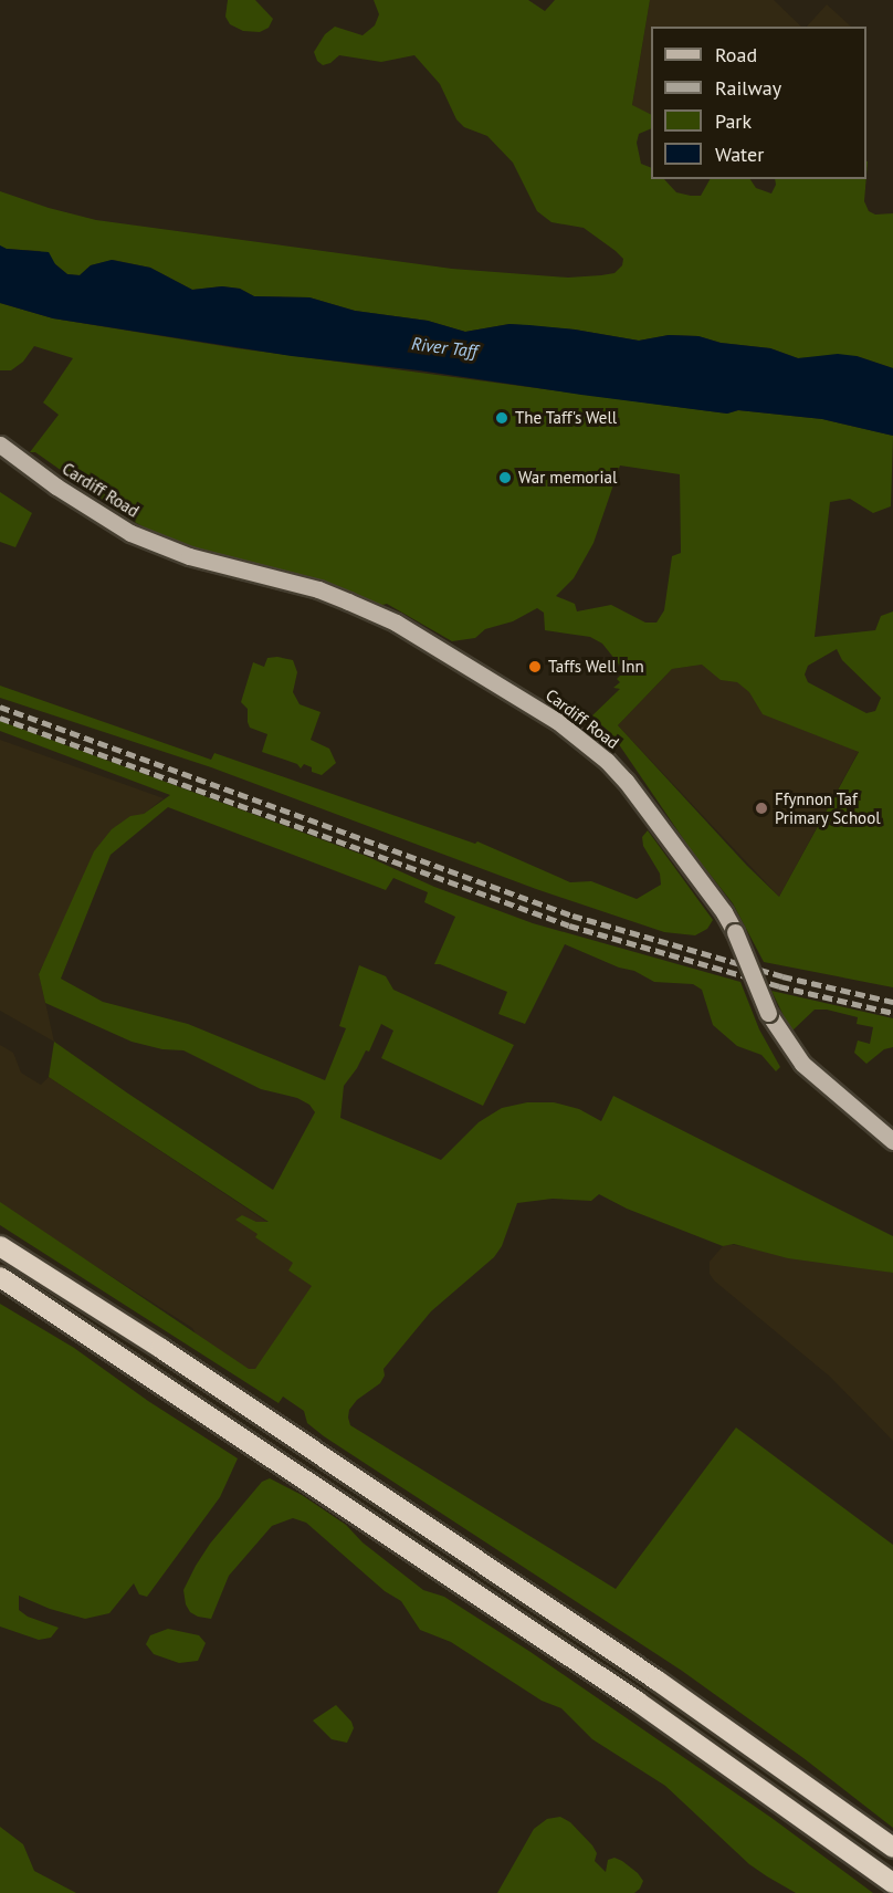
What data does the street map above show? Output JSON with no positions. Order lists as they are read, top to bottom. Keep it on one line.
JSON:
{"streets":{"main road":["Cardiff Road"]},"water":["River Taff"],"places":["The Taff's Well","War memorial","Taffs Well Inn","Ffynnon Taf Primary School"],"legend":["Road","Railway","Park","Water"]}
